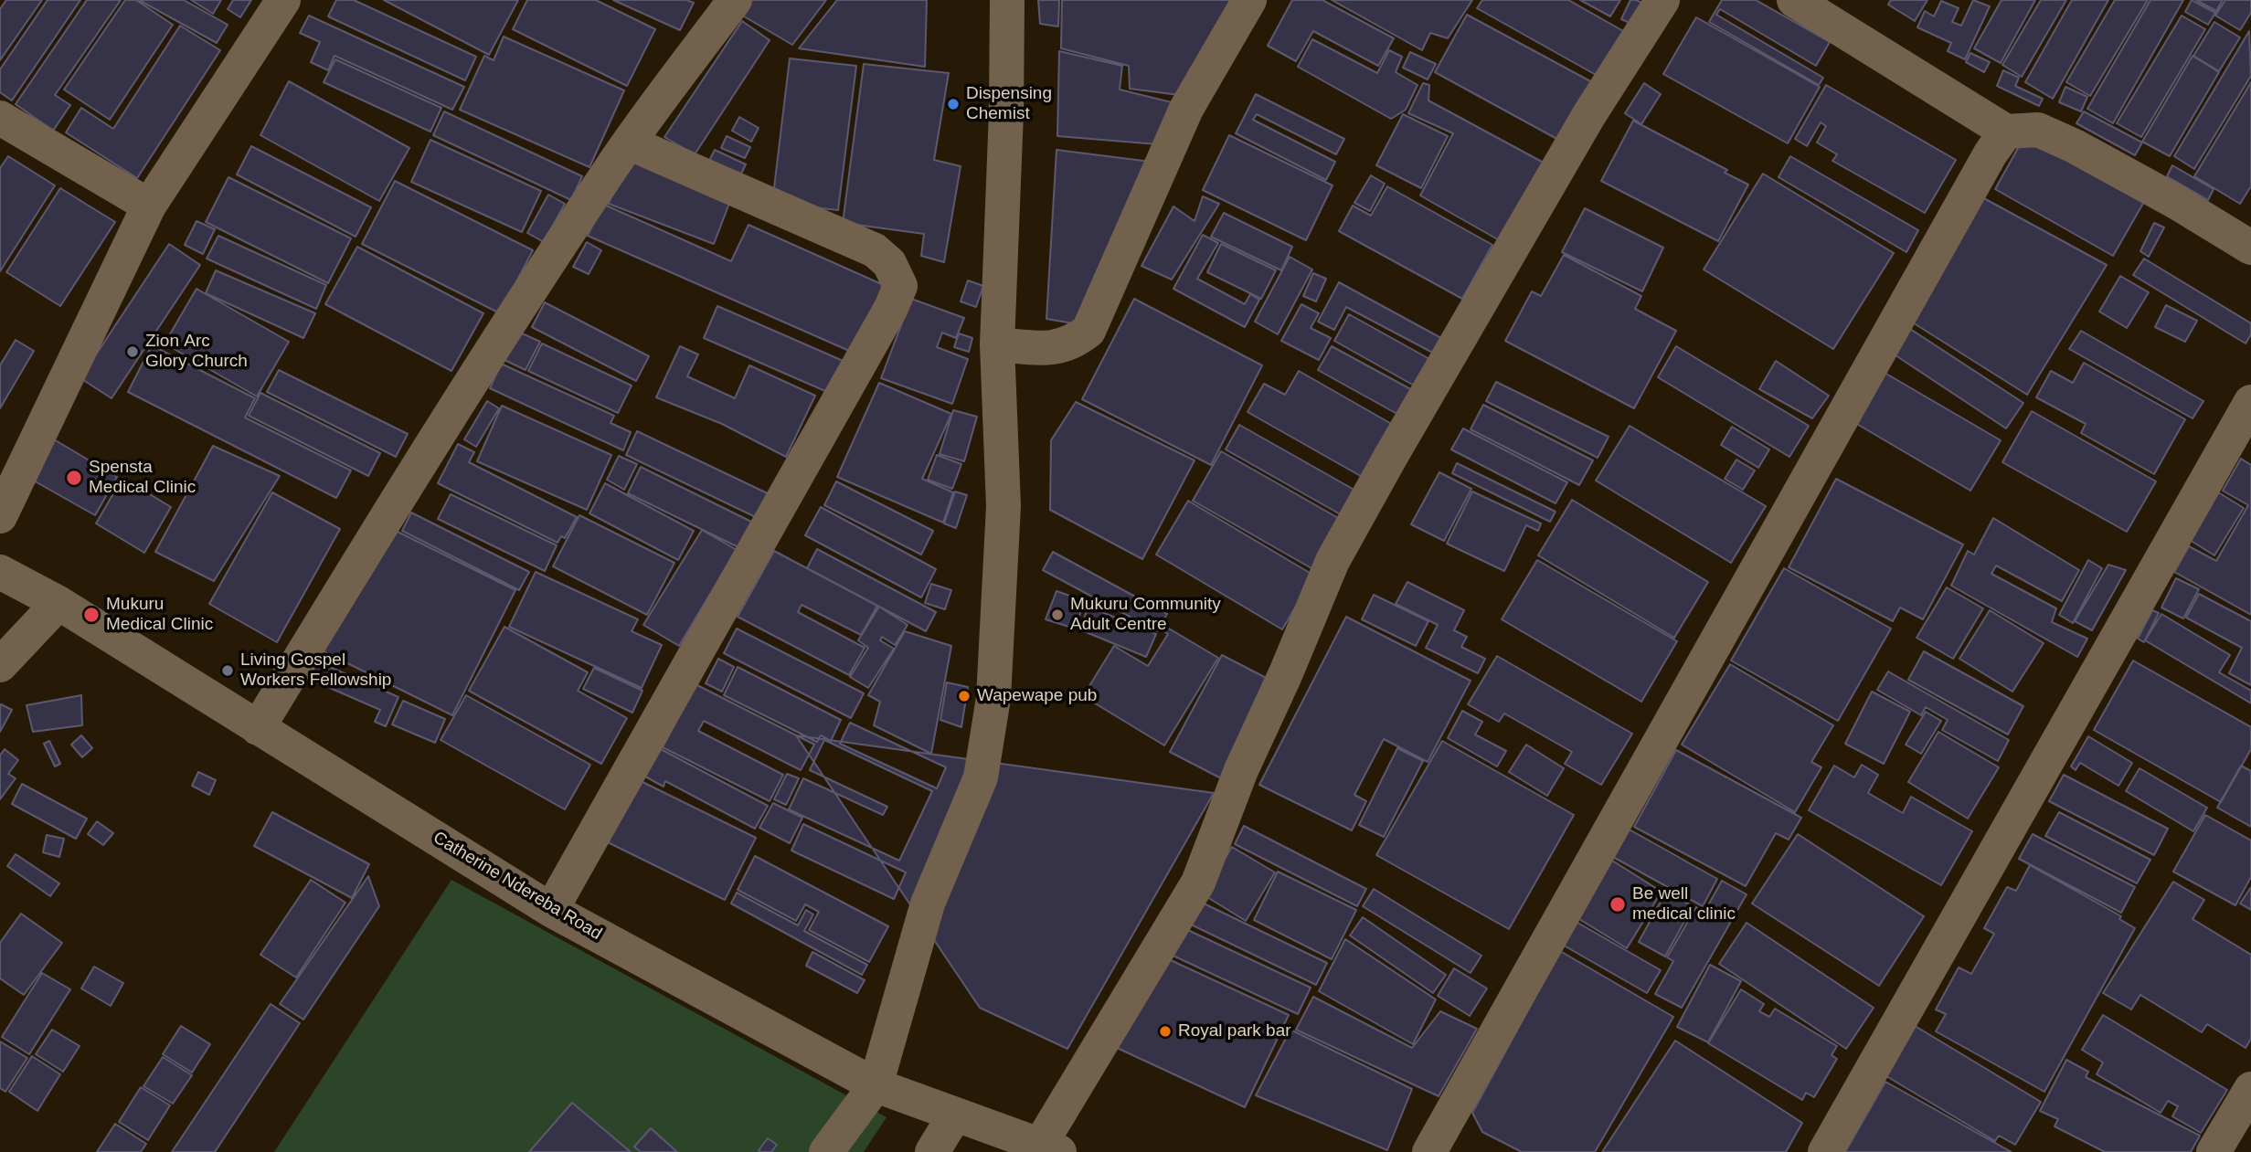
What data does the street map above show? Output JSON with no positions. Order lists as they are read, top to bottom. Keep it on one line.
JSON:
{"streets":{"street":["Catherine Ndereba Road"]},"places":["Dispensing Chemist","Zion Arc Glory Church","Spensta Medical Clinic","Mukuru Medical Clinic","Mukuru Community Adult Centre","Living Gospel Workers Fellowship","Wapewape pub","Be well medical clinic","Royal park bar"]}
